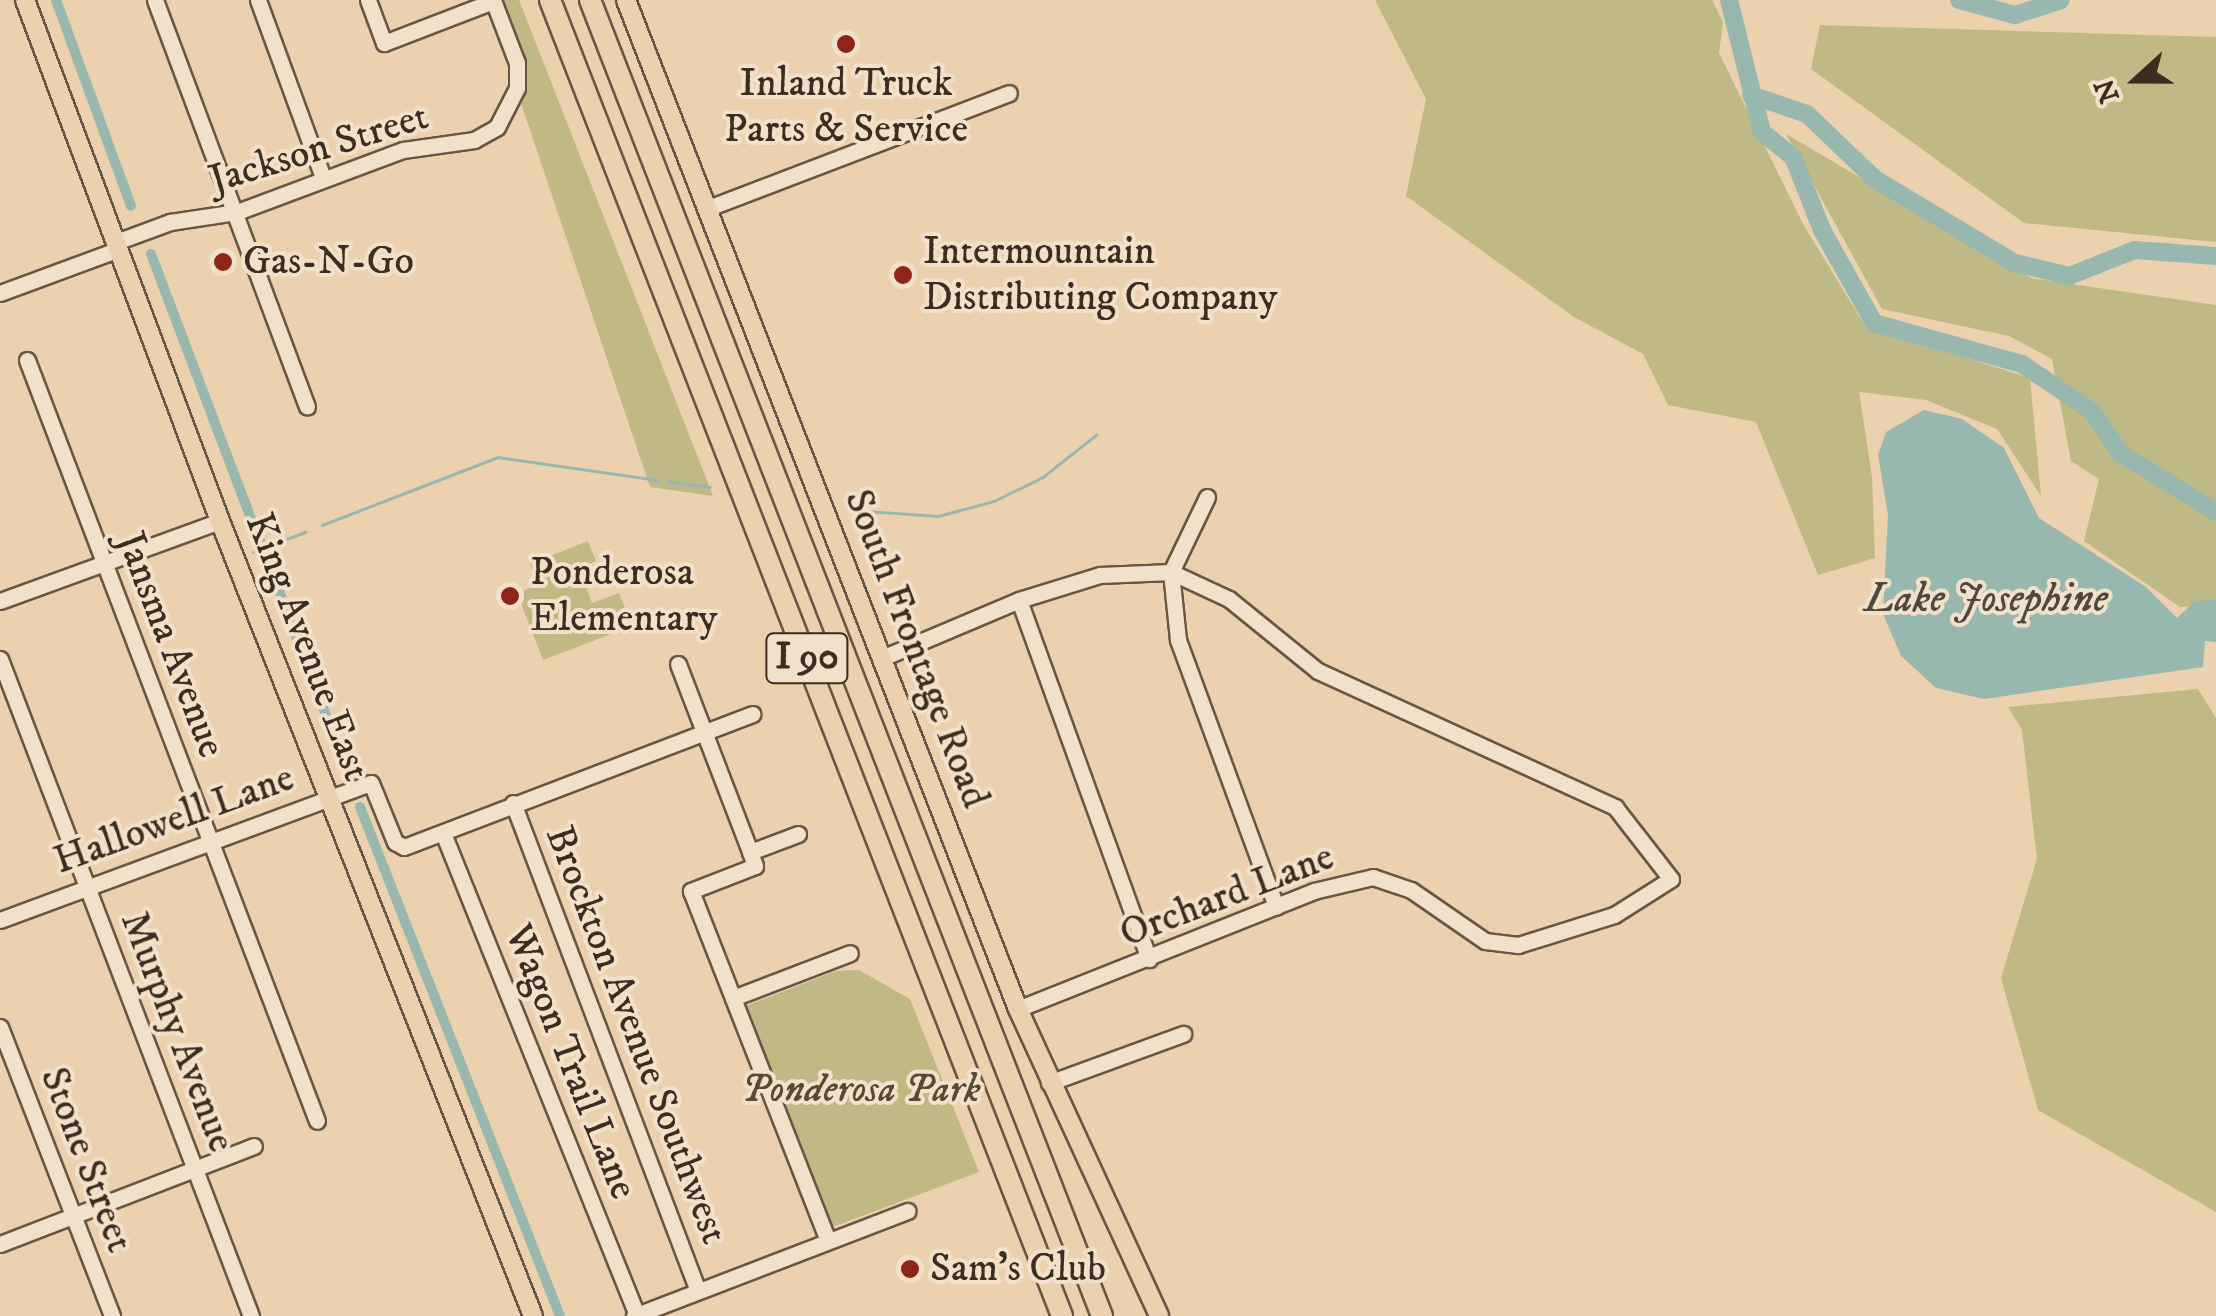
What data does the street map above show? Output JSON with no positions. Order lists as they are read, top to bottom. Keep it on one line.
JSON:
{"streets":{"highway":["I 90"],"main road":["King Avenue East","South Frontage Road"],"street":["Jackson Street","Jansma Avenue","Hallowell Lane","Orchard Lane","Murphy Avenue","Brockton Avenue Southwest","Wagon Trail Lane","Stone Street"]},"crossings":[["Jackson Street","King Avenue East"],["Jansma Avenue","Hallowell Lane"],["King Avenue East","Hallowell Lane"],["South Frontage Road","Orchard Lane"],["Hallowell Lane","Murphy Avenue"],["Hallowell Lane","Wagon Trail Lane"]],"water":["Lake Josephine"],"parks":["Ponderosa Park"],"places":["Inland Truck Parts & Service","Gas-N-Go","Intermountain Distributing Company","Ponderosa Elementary","Sam's Club"],"north":"left"}
